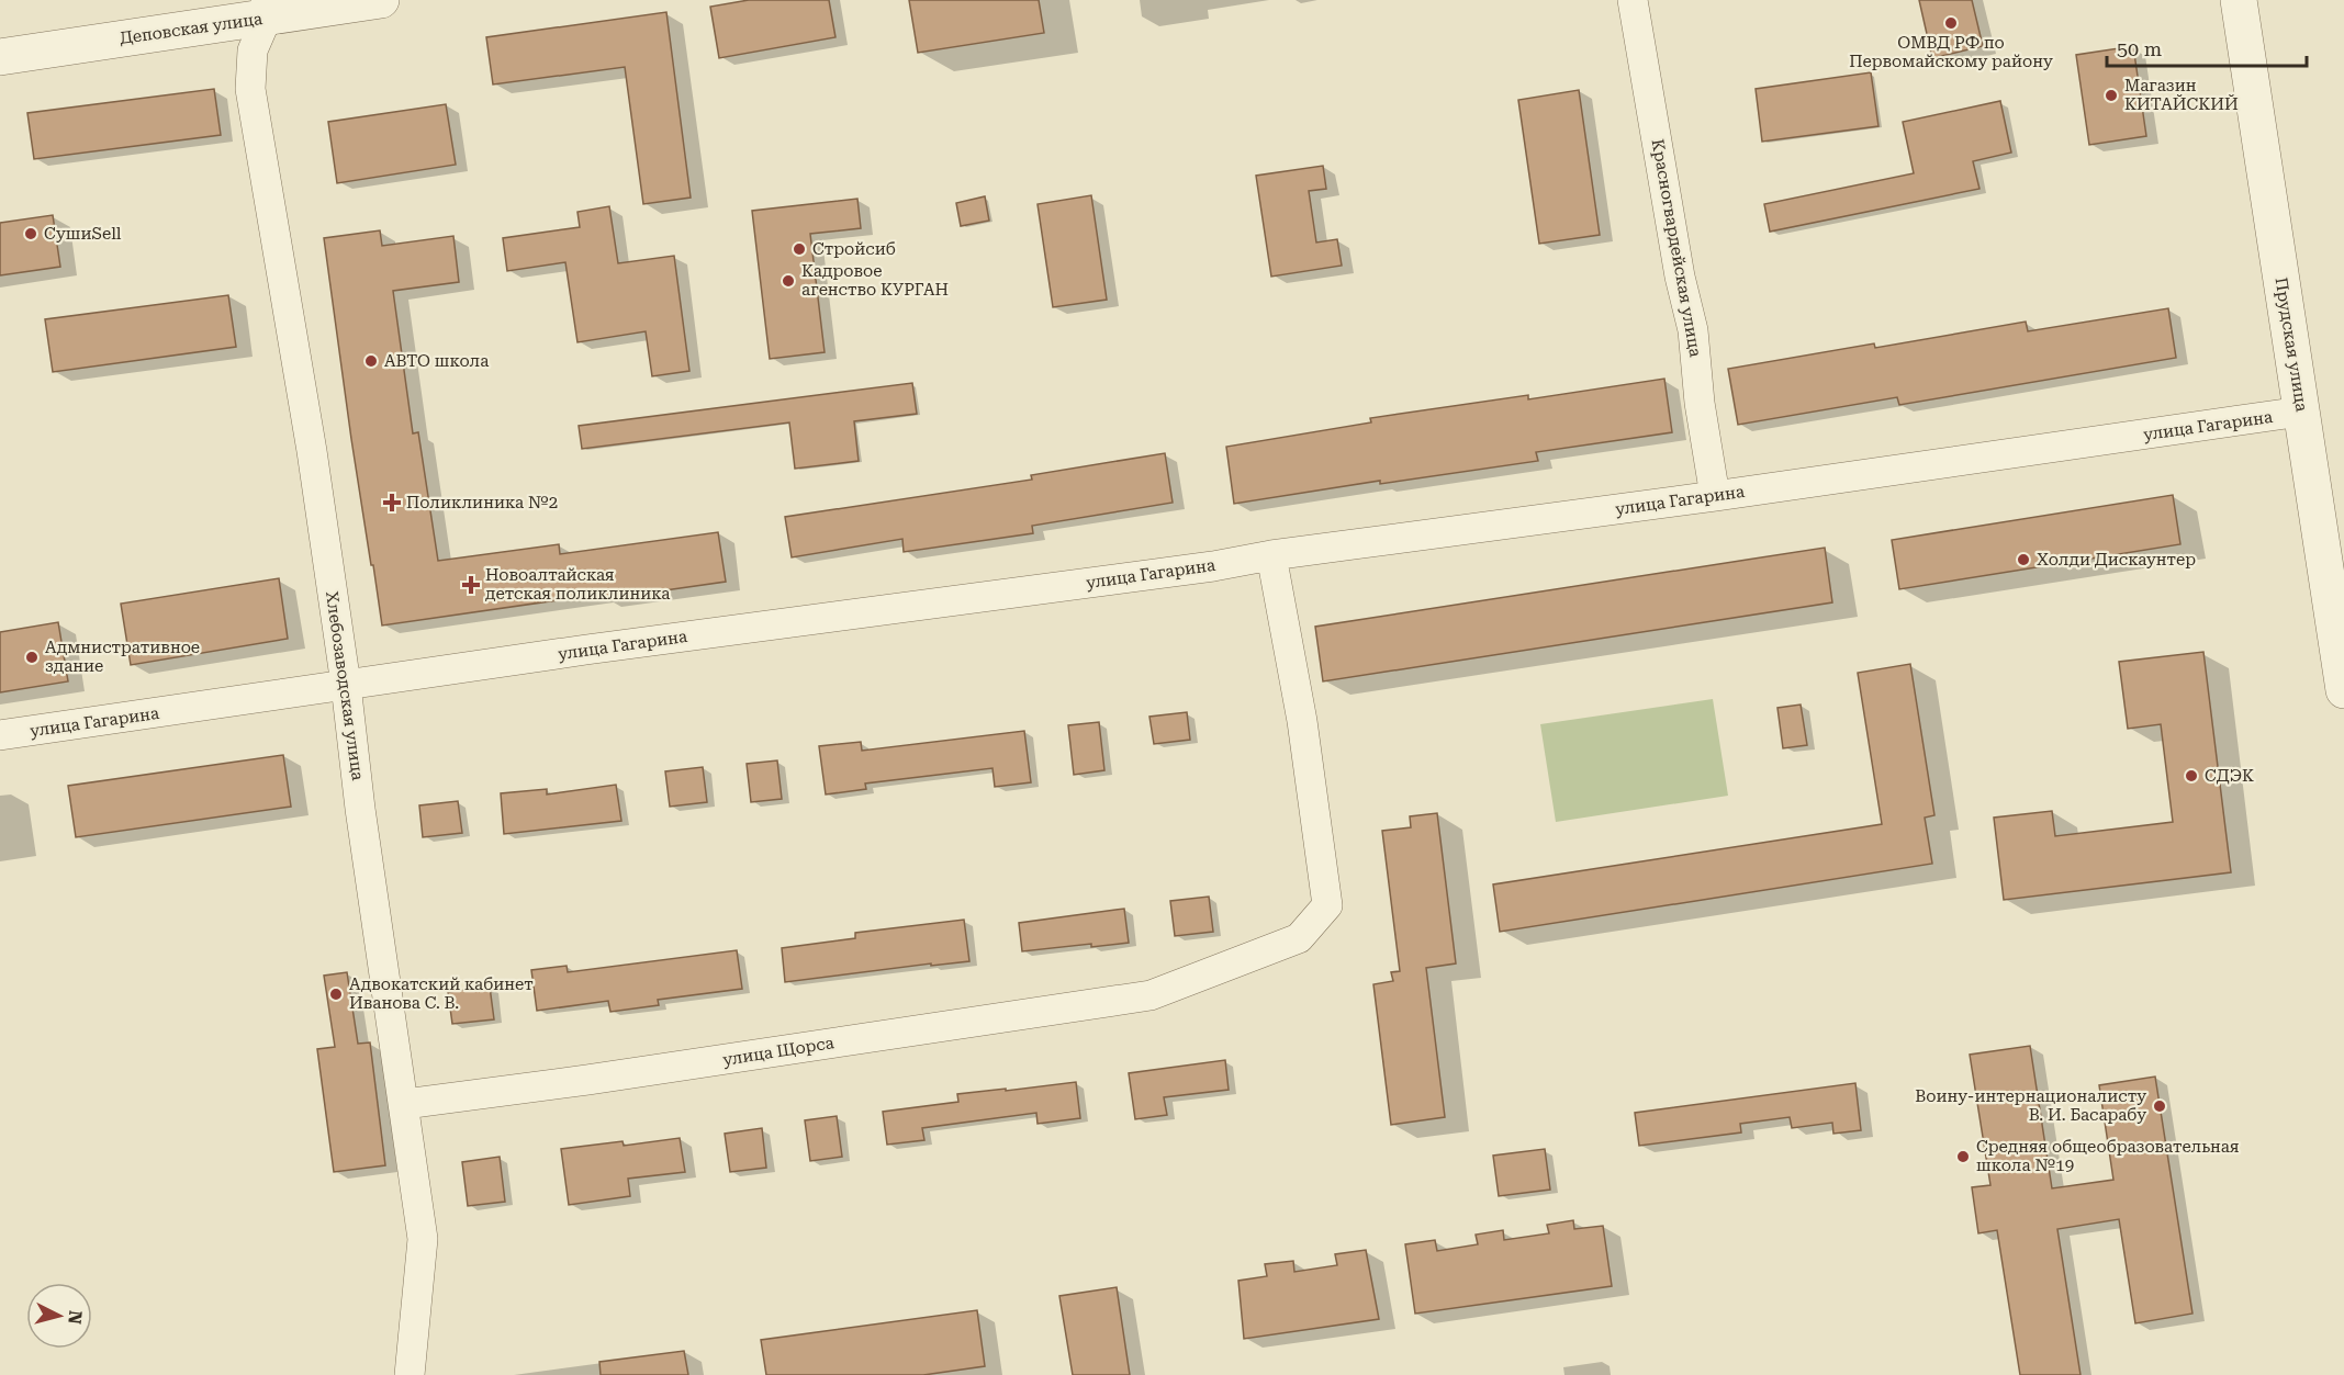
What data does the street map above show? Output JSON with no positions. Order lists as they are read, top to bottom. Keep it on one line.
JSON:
{"streets":{"street":["Деповская улица","Красногвардейская улица","Прудская улица","улица Гагарина","Хлебозаводская улица","улица Щорса"]},"crossings":[["Деповская улица","Хлебозаводская улица"],["Красногвардейская улица","улица Гагарина"],["Прудская улица","улица Гагарина"],["улица Гагарина","Хлебозаводская улица"],["улица Гагарина","улица Щорса"],["Хлебозаводская улица","улица Щорса"]],"places":{"other":["ОМВД РФ по Первомайскому району","Магазин КИТАЙСКИЙ","СушиSell","Стройсиб","Кадровое агенство КУРГАН","АВТО школа","Холди Дискаунтер","Адмнистративное здание","СДЭК","Адвокатский кабинет Иванова С. В.","Воину-интернационалисту В. И. Басарабу","Средняя общеобразовательная школа №19"],"health":["Поликлиника №2","Новоалтайская детская поликлиника"]},"scale_bar":"50 m","north":"right"}
